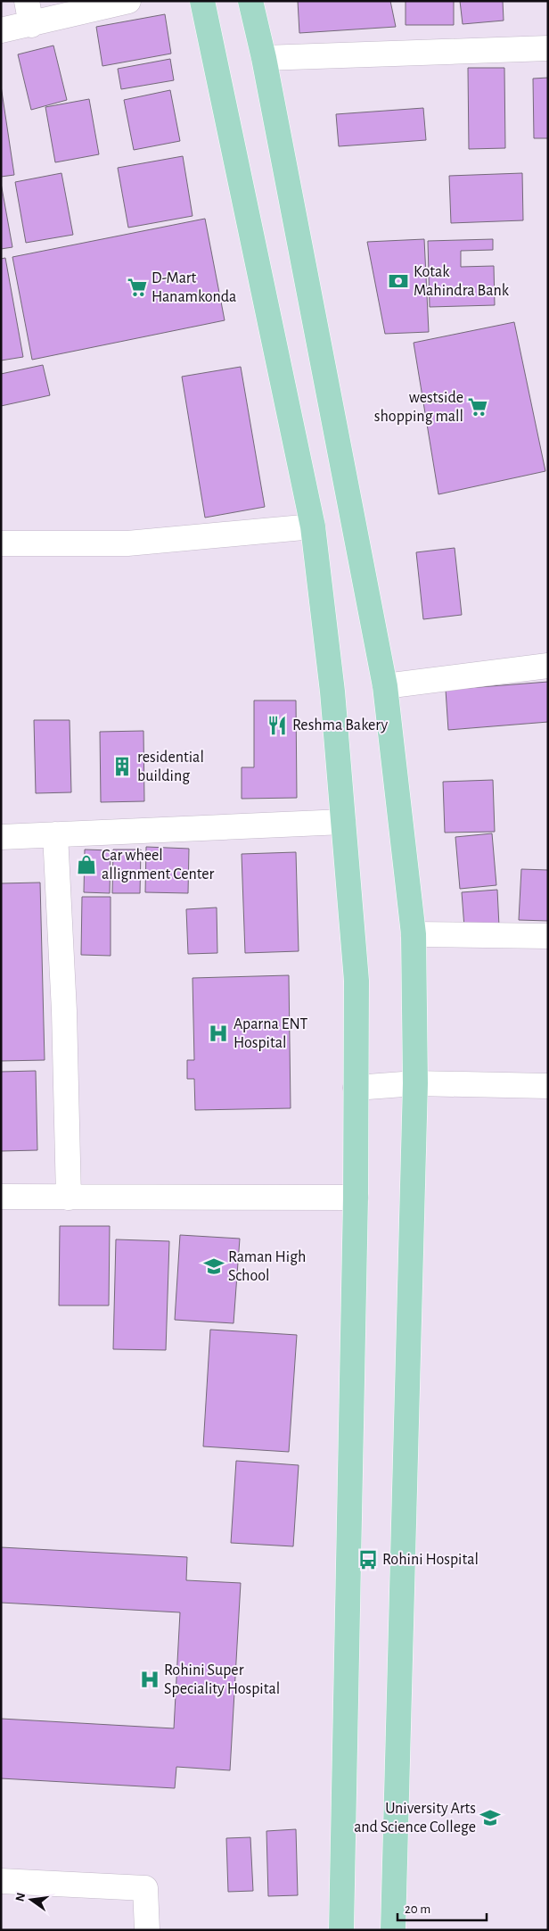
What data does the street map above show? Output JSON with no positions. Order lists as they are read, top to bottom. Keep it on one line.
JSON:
{"places":{"bank":["Kotak Mahindra Bank"],"supermarket":["D-Mart Hanamkonda","westside shopping mall"],"restaurant":["Reshma Bakery"],"building":["residential building"],"shop":["Car wheel allignment Center"],"hospital":["Aparna ENT Hospital","Rohini Super Speciality Hospital"],"school or university":["Raman High School","University Arts and Science College"],"bus stop":["Rohini Hospital"]},"scale_bar":"20 m","north":"left"}
